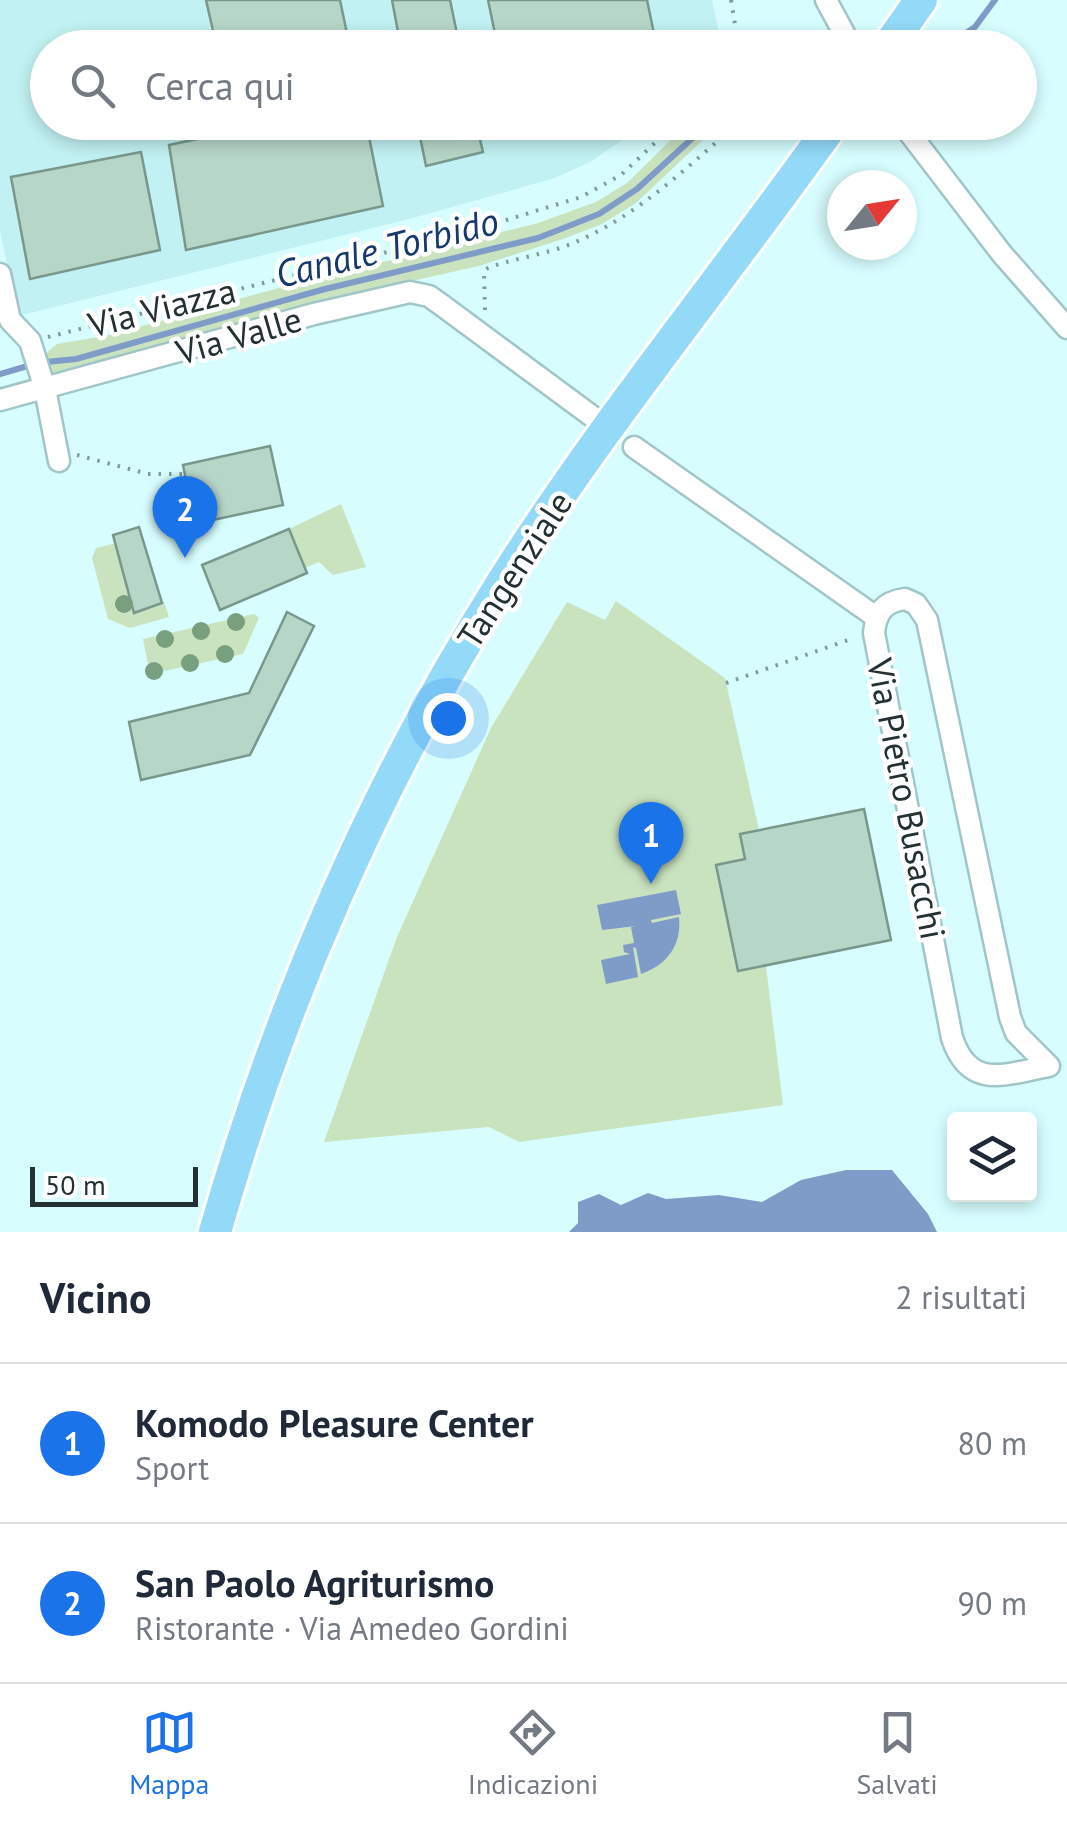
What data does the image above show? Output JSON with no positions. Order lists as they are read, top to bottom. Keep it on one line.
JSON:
{"streets":{"main road":["Tangenziale"],"street":["Via Valle","Via Pietro Busacchi"],"path":["Via Viazza"]},"water":["Canale Torbido"],"scale_bar":"50 m","north":"top right","page":{"search":"Cerca qui","pins":["2","1"],"scale":"50 m","heading":["Vicino","2 risultati"],"list":[{"mark":"1","name":"Komodo Pleasure Center","note":"Sport","value":"80 m"},{"mark":"2","name":"San Paolo Agriturismo","note":"Ristorante · Via Amedeo Gordini","value":"90 m"}],"nav":["Mappa","Indicazioni","Salvati"]}}
